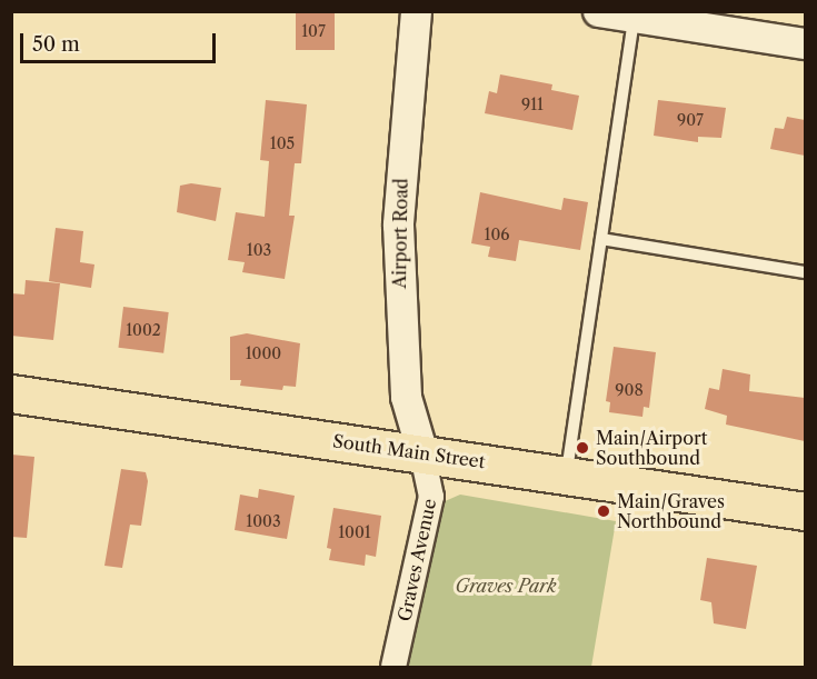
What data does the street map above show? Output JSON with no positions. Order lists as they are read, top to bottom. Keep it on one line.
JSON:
{"streets":{"main road":["South Main Street"],"street":["Airport Road","Graves Avenue"]},"crossings":[["Airport Road","South Main Street"],["Airport Road","Graves Avenue"],["South Main Street","Graves Avenue"]],"parks":["Graves Park"],"places":["Main/Airport Southbound","Main/Graves Northbound"],"house_numbers":["107","911","907","105","106","103","1002","1000","908","1003","1001"],"scale_bar":"50 m"}
